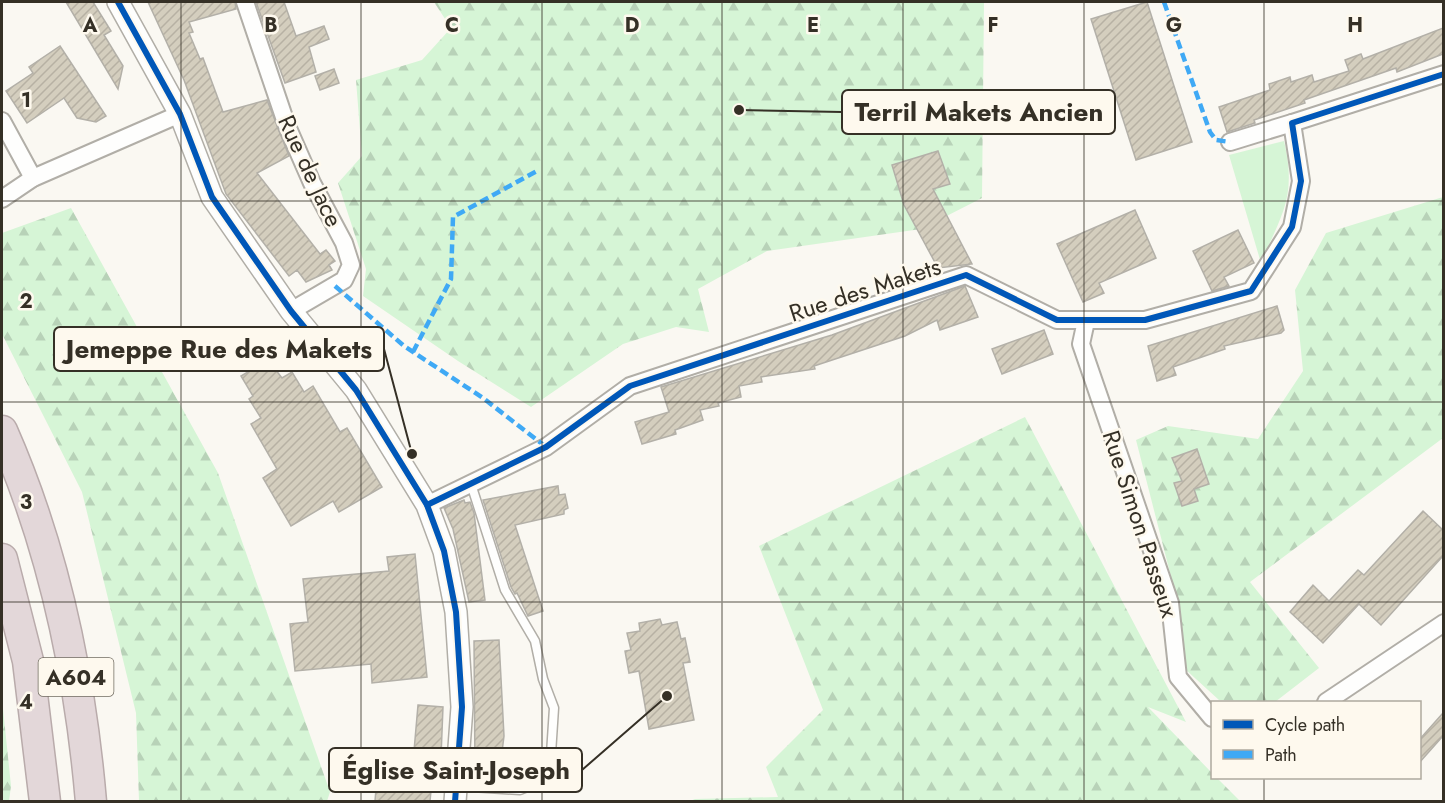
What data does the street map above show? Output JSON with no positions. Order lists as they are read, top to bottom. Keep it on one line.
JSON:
{"streets":{"highway":["A604"],"street":["Rue de Jace","Rue des Makets","Rue Simon Passeux"]},"crossings":[["Rue des Makets","Rue Simon Passeux"]],"places":["Terril Makets Ancien","Jemeppe Rue des Makets","Église Saint-Joseph"],"legend":["Cycle path","Path"],"grid":{"columns":["A","B","C","D","E","F","G","H"],"rows":["1","2","3","4"]}}
